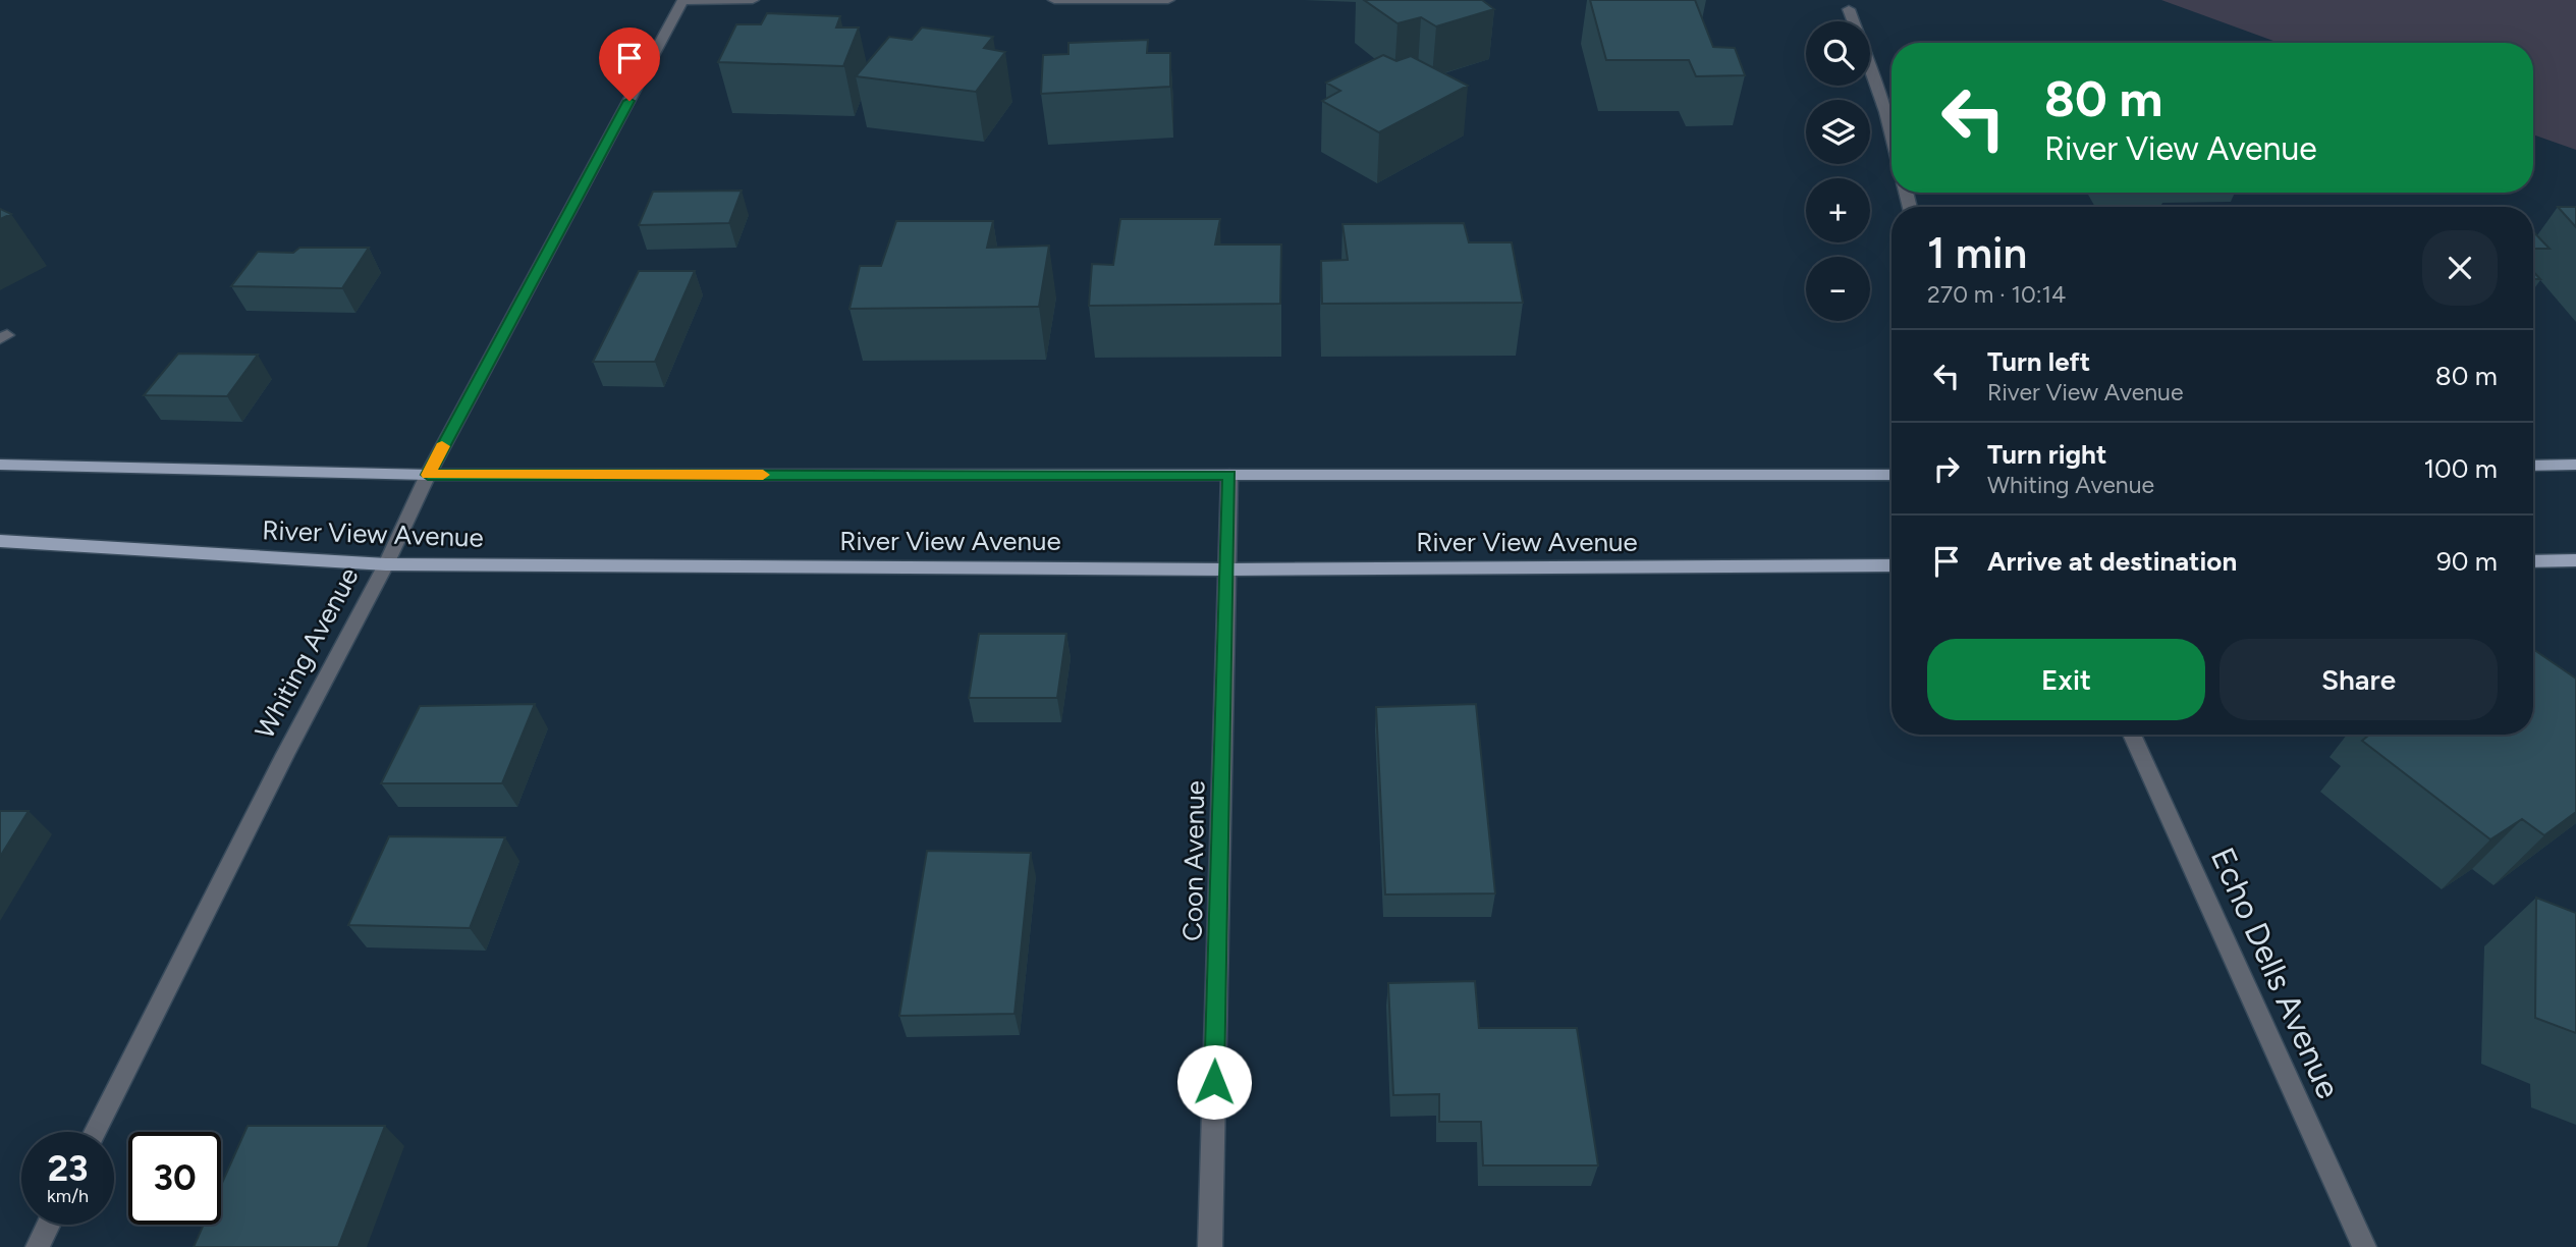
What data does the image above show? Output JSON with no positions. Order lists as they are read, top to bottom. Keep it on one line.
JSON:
{"streets":{"main road":["River View Avenue"],"street":["Whiting Avenue","Coon Avenue","Echo Dells Avenue"]},"crossings":[["River View Avenue","Whiting Avenue"],["River View Avenue","Coon Avenue"]],"page":{"map_buttons":["+","−"],"turn":["80 m","River View Avenue"],"heading":["1 min","270 m · 10:14"],"list":[{"name":"Turn left","note":"River View Avenue","value":"80 m"},{"name":"Turn right","note":"Whiting Avenue","value":"100 m"},{"name":"Arrive at destination","value":"90 m"}],"buttons":["Exit","Share"],"speed":"23 km/h","limit":"30"}}
